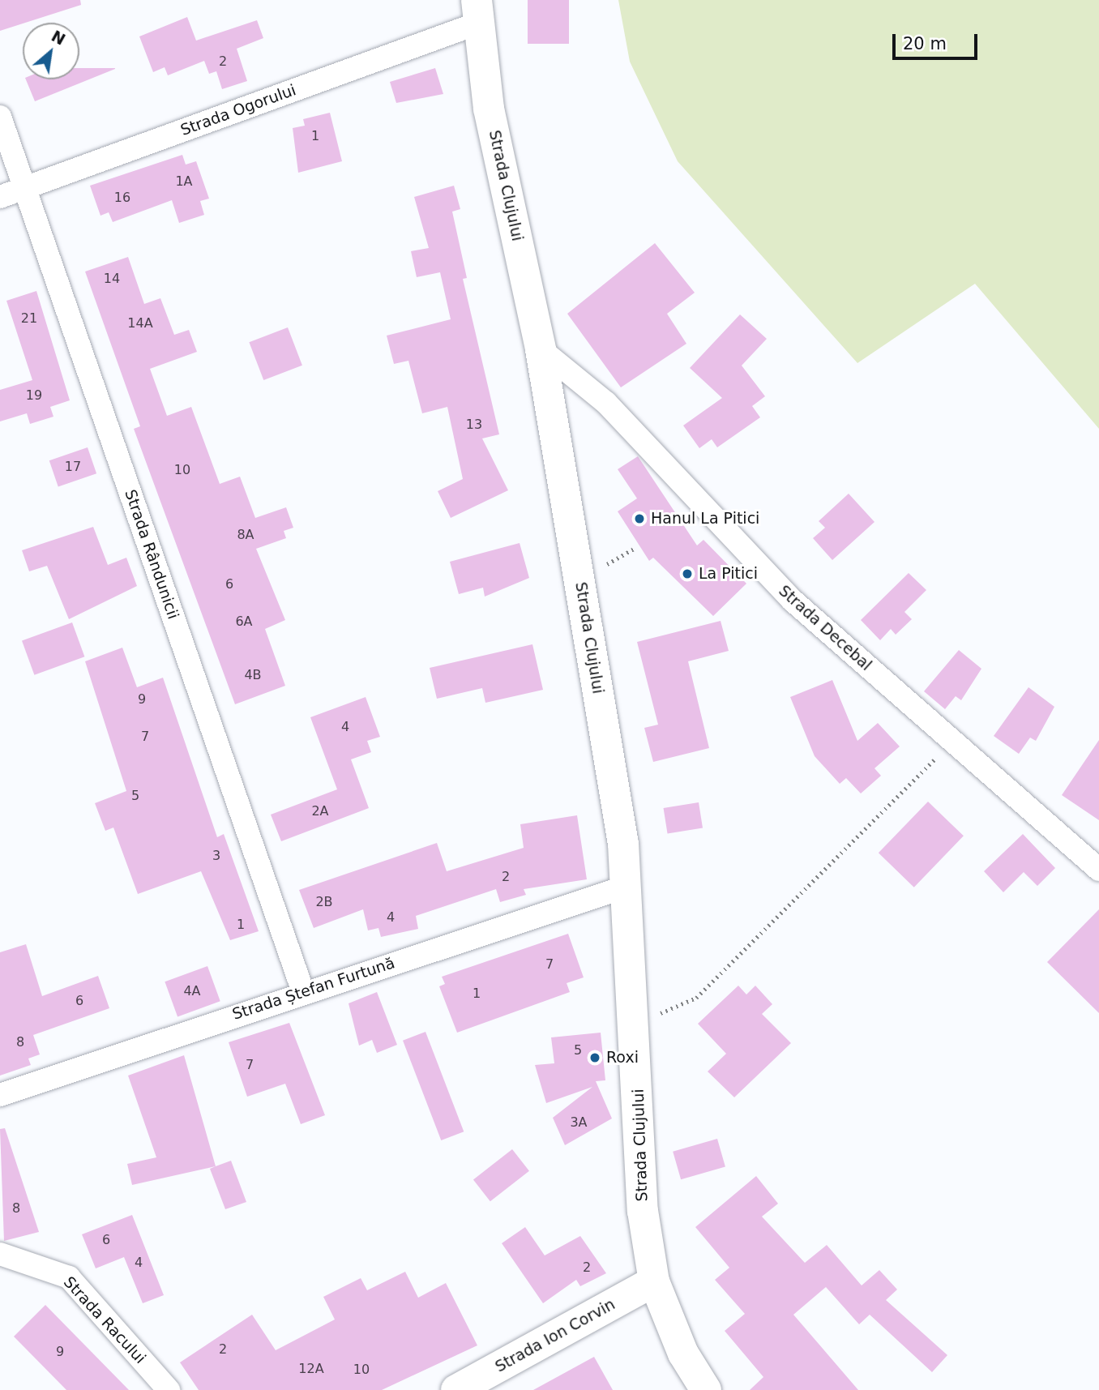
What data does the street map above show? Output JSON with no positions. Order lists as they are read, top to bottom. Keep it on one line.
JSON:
{"streets":{"main road":["Strada Clujului","Strada Ion Corvin"],"street":["Strada Ogorului","Strada Rândunicii","Strada Decebal","Strada Ștefan Furtună","Strada Racului"]},"crossings":[["Strada Ogorului","Strada Clujului"],["Strada Ogorului","Strada Rândunicii"],["Strada Clujului","Strada Decebal"],["Strada Clujului","Strada Ștefan Furtună"],["Strada Clujului","Strada Ion Corvin"],["Strada Rândunicii","Strada Ștefan Furtună"]],"places":["Hanul La Pitici","La Pitici","Roxi"],"house_numbers":["2","1","1A","16","14","21","14A","19","13","17","10","8A","6","6A","4B","9","4","7","5","2A","3","2","2B","4","1","7","4A","1","6","8","5","7","3A","8","6","4","2","2","9","12A","10"],"scale_bar":"20 m","north":"top right"}
